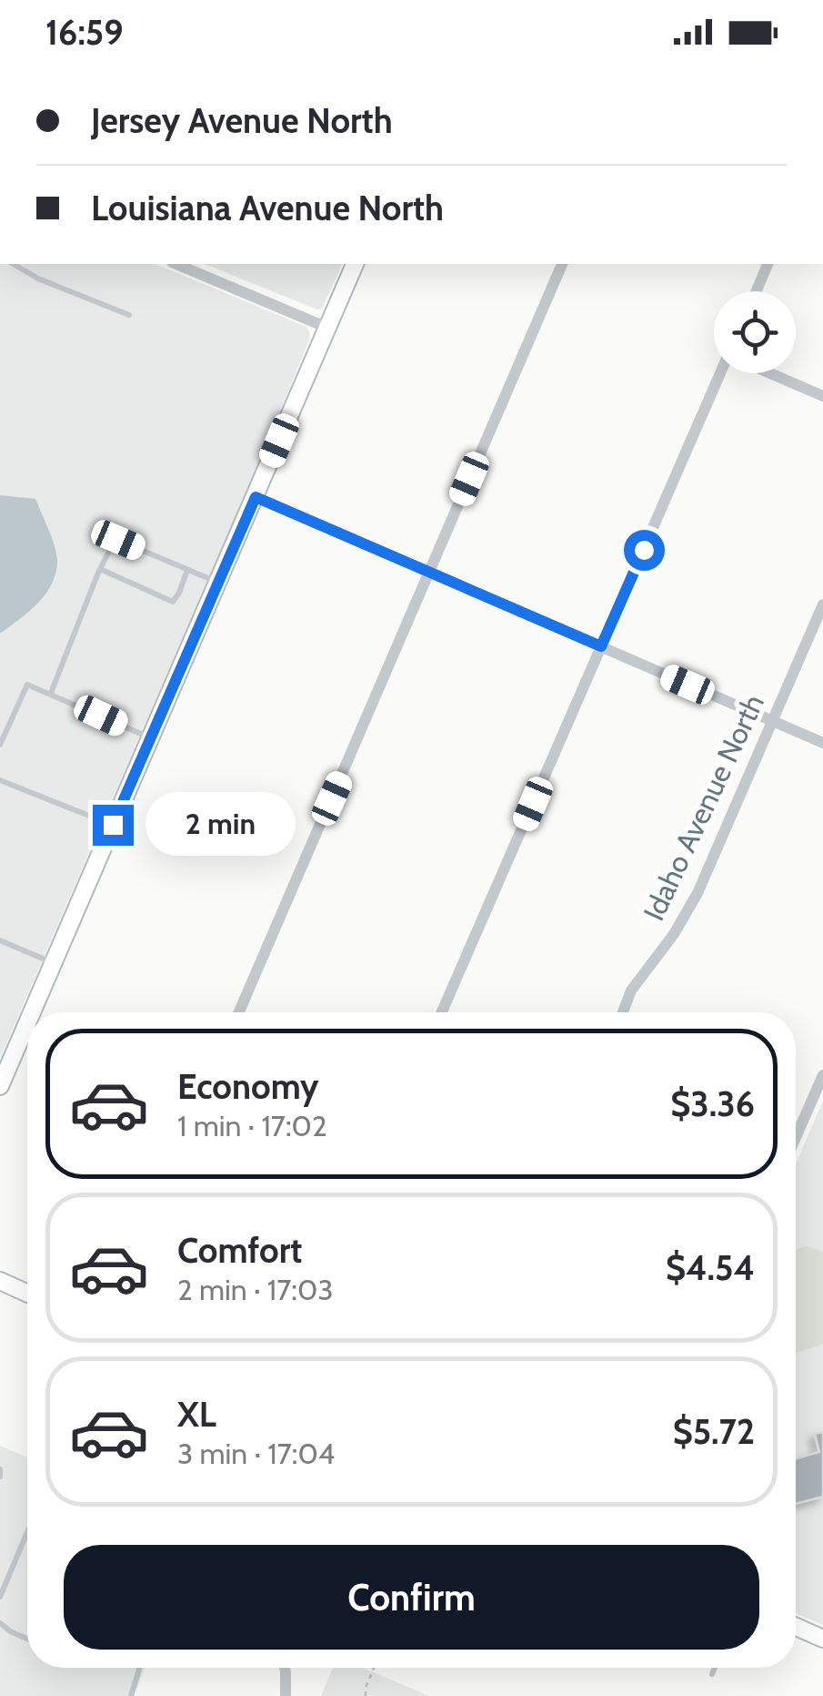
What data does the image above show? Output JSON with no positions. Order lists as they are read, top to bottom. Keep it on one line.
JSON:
{"streets":{"street":["Idaho Avenue North"]},"page":{"status":"16:59","banner":["Jersey Avenue North","Louisiana Avenue North"],"bubble":"2 min","list":[{"name":"Economy","note":"1 min · 17:02","value":"$3.36"},{"name":"Comfort","note":"2 min · 17:03","value":"$4.54"},{"name":"XL","note":"3 min · 17:04","value":"$5.72"}],"buttons":"Confirm"}}
